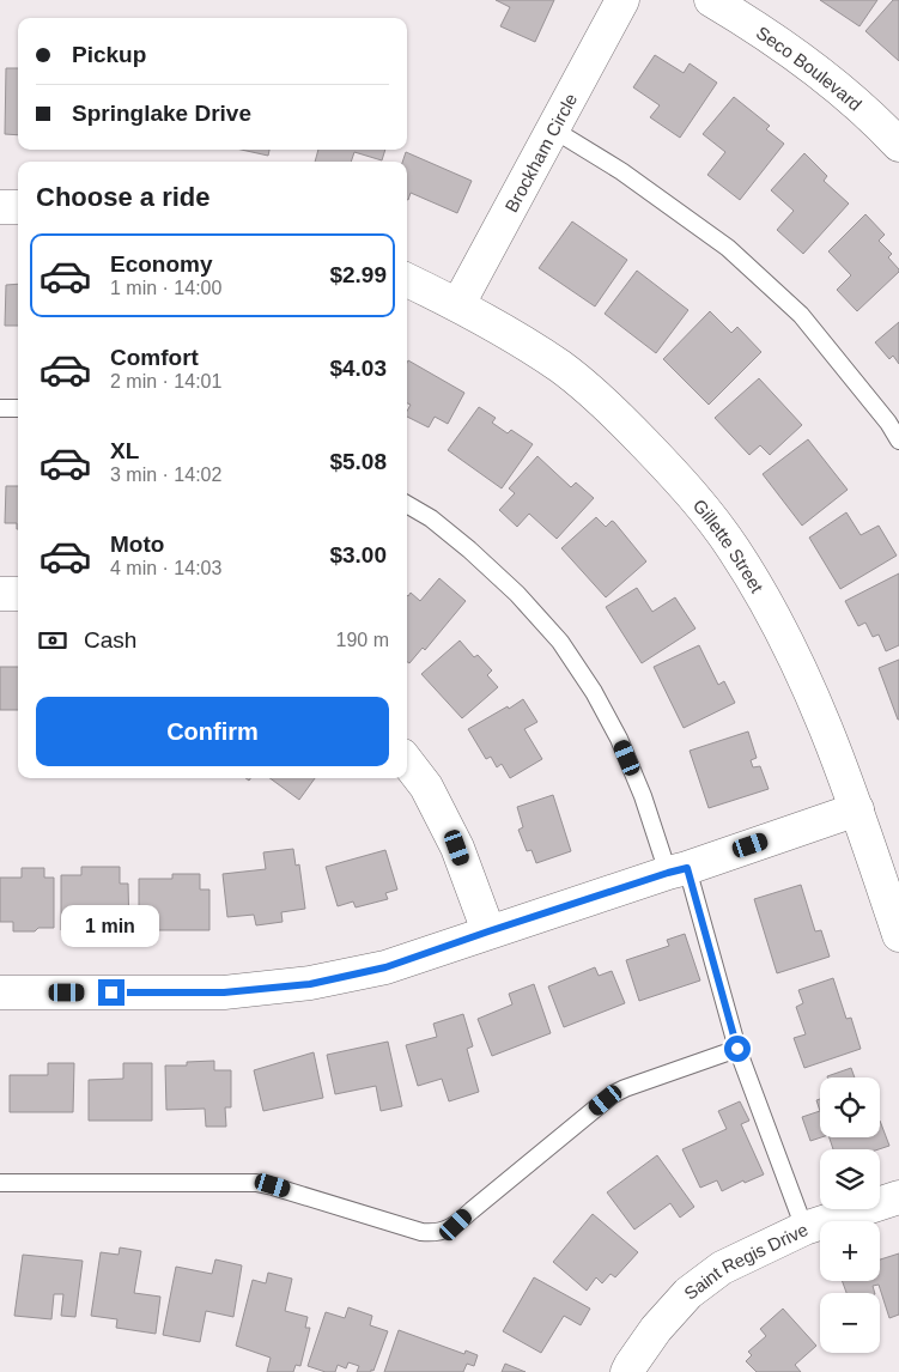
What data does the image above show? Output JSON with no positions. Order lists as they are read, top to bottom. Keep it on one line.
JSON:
{"streets":{"street":["Seco Boulevard","Brockham Circle","Gillette Street","Saint Regis Drive"]},"crossings":[["Brockham Circle","Gillette Street"]],"page":{"banner":["Pickup","Springlake Drive"],"heading":"Choose a ride","list":[{"name":"Economy","note":"1 min · 14:00","value":"$2.99"},{"name":"Comfort","note":"2 min · 14:01","value":"$4.03"},{"name":"XL","note":"3 min · 14:02","value":"$5.08"},{"name":"Moto","note":"4 min · 14:03","value":"$3.00"}],"pay":["Cash","190 m"],"buttons":"Confirm","bubble":"1 min","map_buttons":["+","−"]}}
